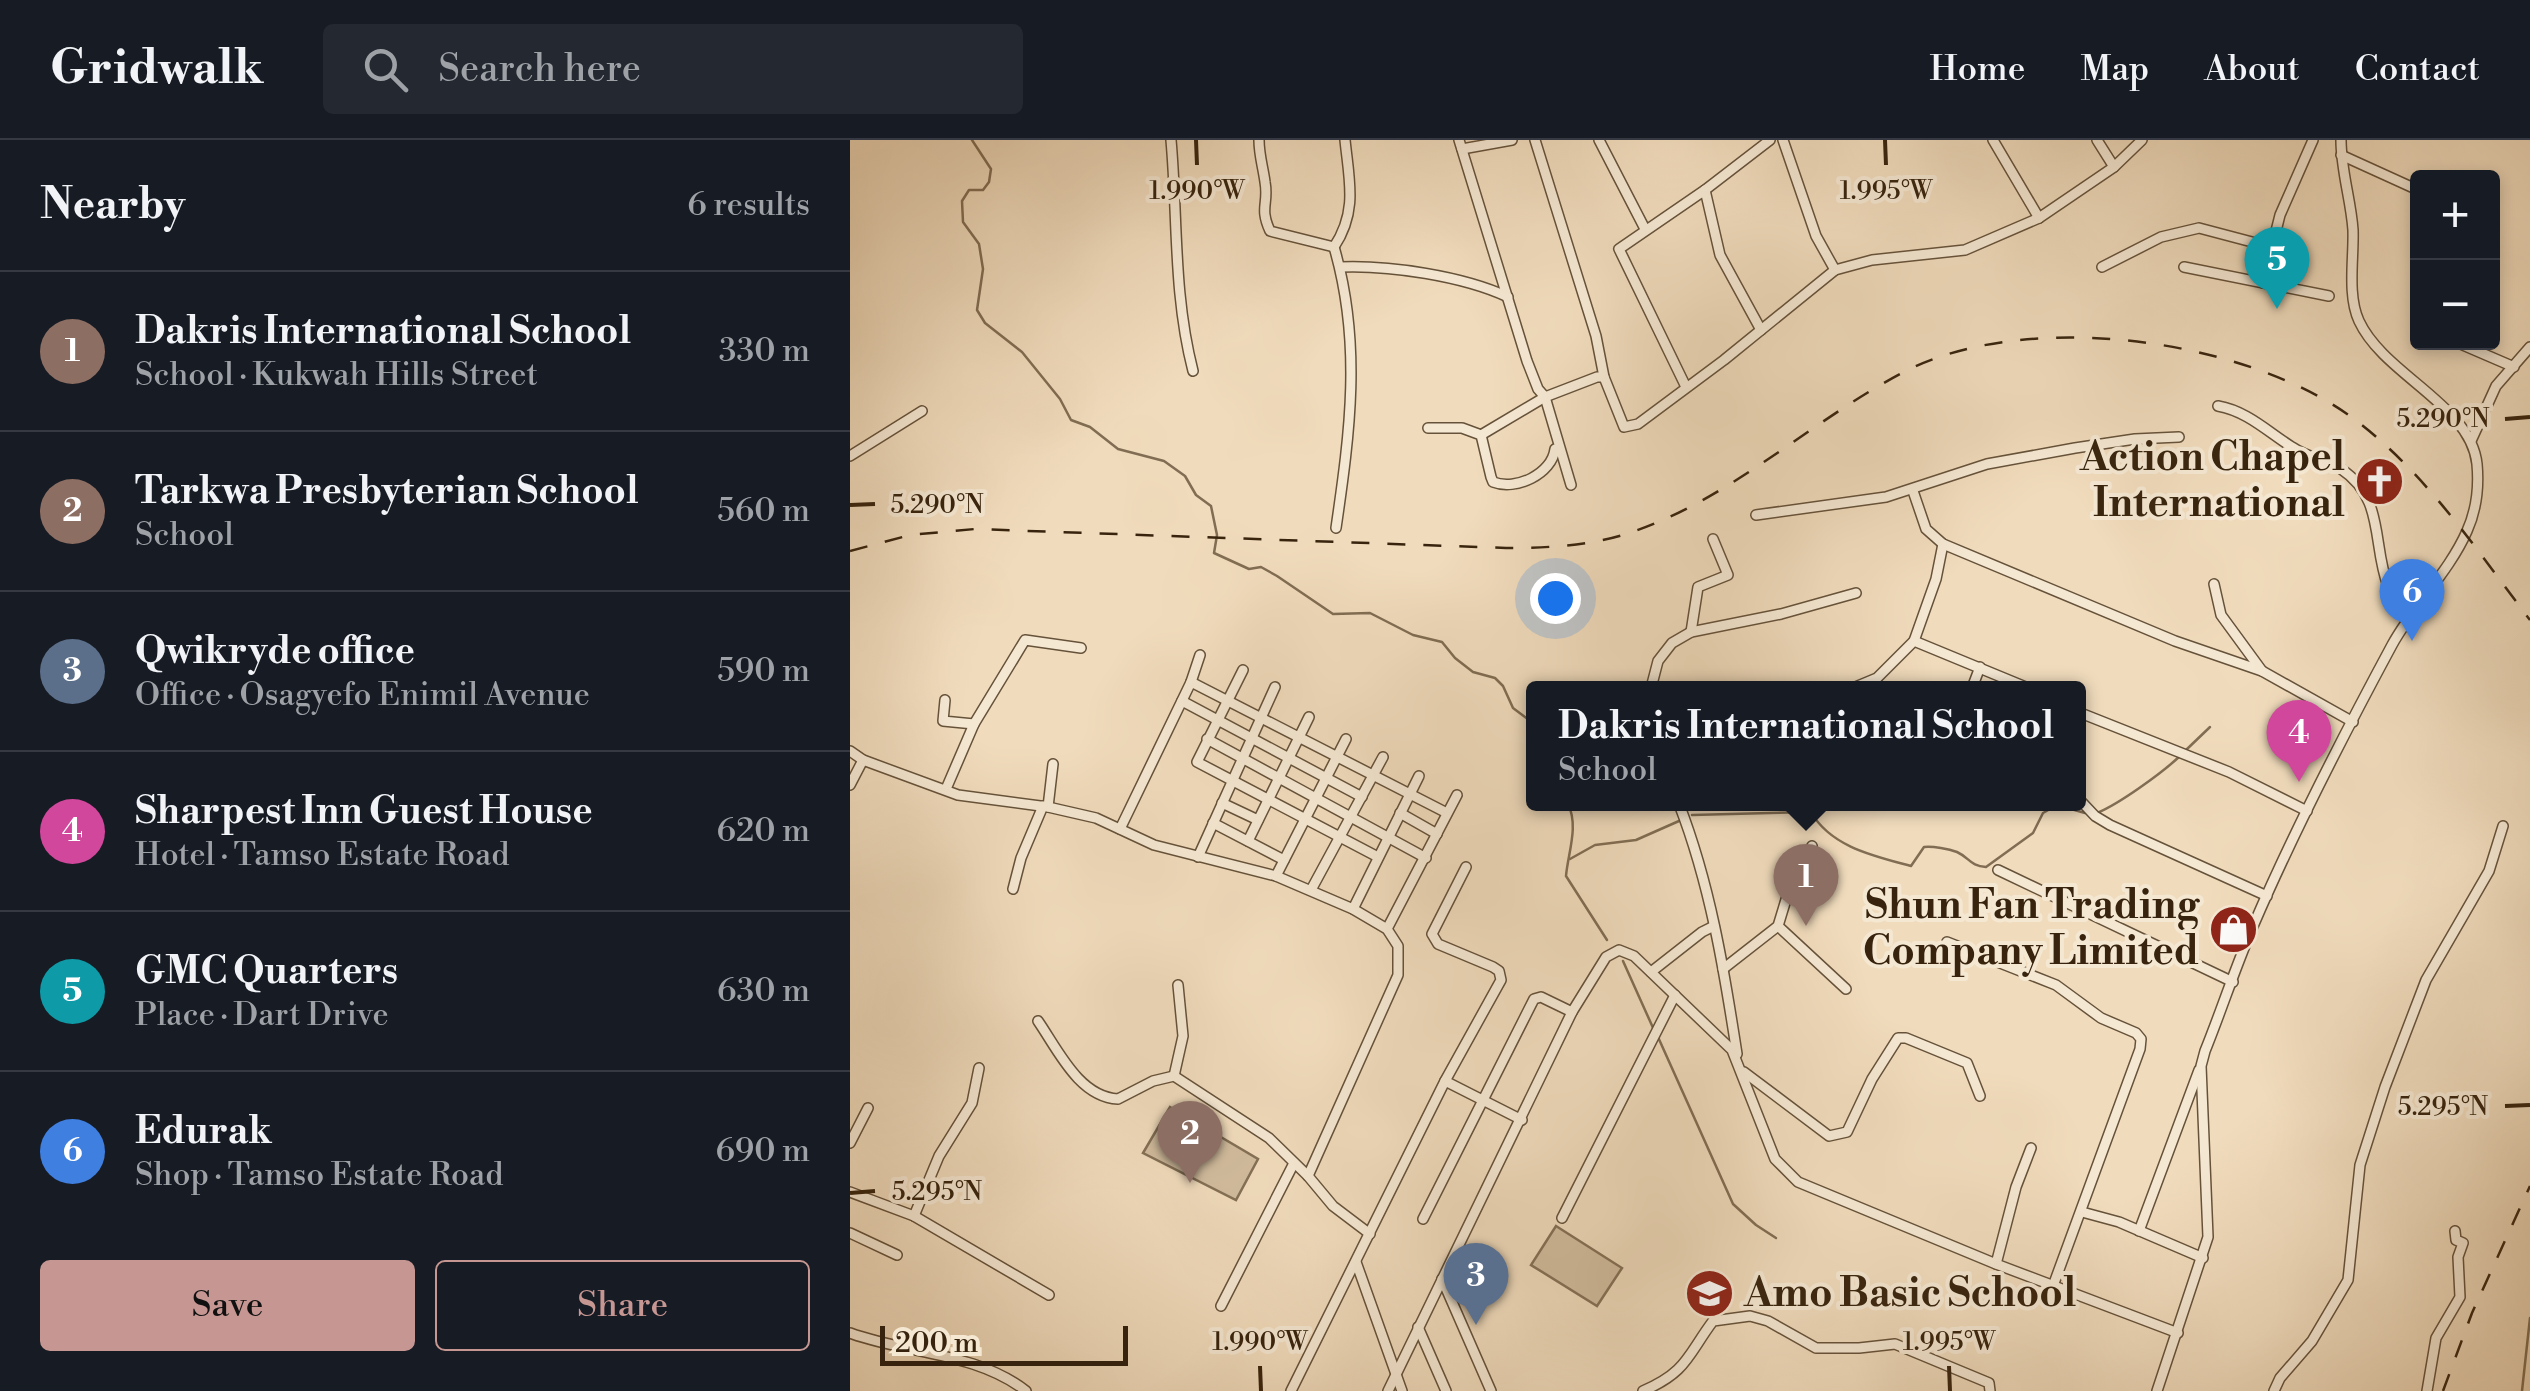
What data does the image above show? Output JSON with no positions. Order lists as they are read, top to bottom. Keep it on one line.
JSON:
{"places":{"church":["Action Chapel International"],"shop":["Shun Fan Trading Company Limited"],"school or university":["Amo Basic School"]},"scale_bar":"200 m","page":{"header":"Gridwalk","search":"Search here","nav":["Home","Map","About","Contact"],"heading":["Nearby","6 results"],"map_buttons":["+","−"],"pins":["5","6","4","1","2","3"],"list":[{"mark":"1","name":"Dakris International School","note":"School · Kukwah Hills Street","value":"330 m"},{"mark":"2","name":"Tarkwa Presbyterian School","note":"School","value":"560 m"},{"mark":"3","name":"Qwikryde office","note":"Office · Osagyefo Enimil Avenue","value":"590 m"},{"mark":"4","name":"Sharpest Inn Guest House","note":"Hotel · Tamso Estate Road","value":"620 m"},{"mark":"5","name":"GMC Quarters","note":"Place · Dart Drive","value":"630 m"},{"mark":"6","name":"Edurak","note":"Shop · Tamso Estate Road","value":"690 m"}],"popup":["Dakris International School","School"],"buttons":["Save","Share"],"scale":"200 m"},"coordinates":["1.990°W","1.995°W","5.290°N","5.295°N"]}
